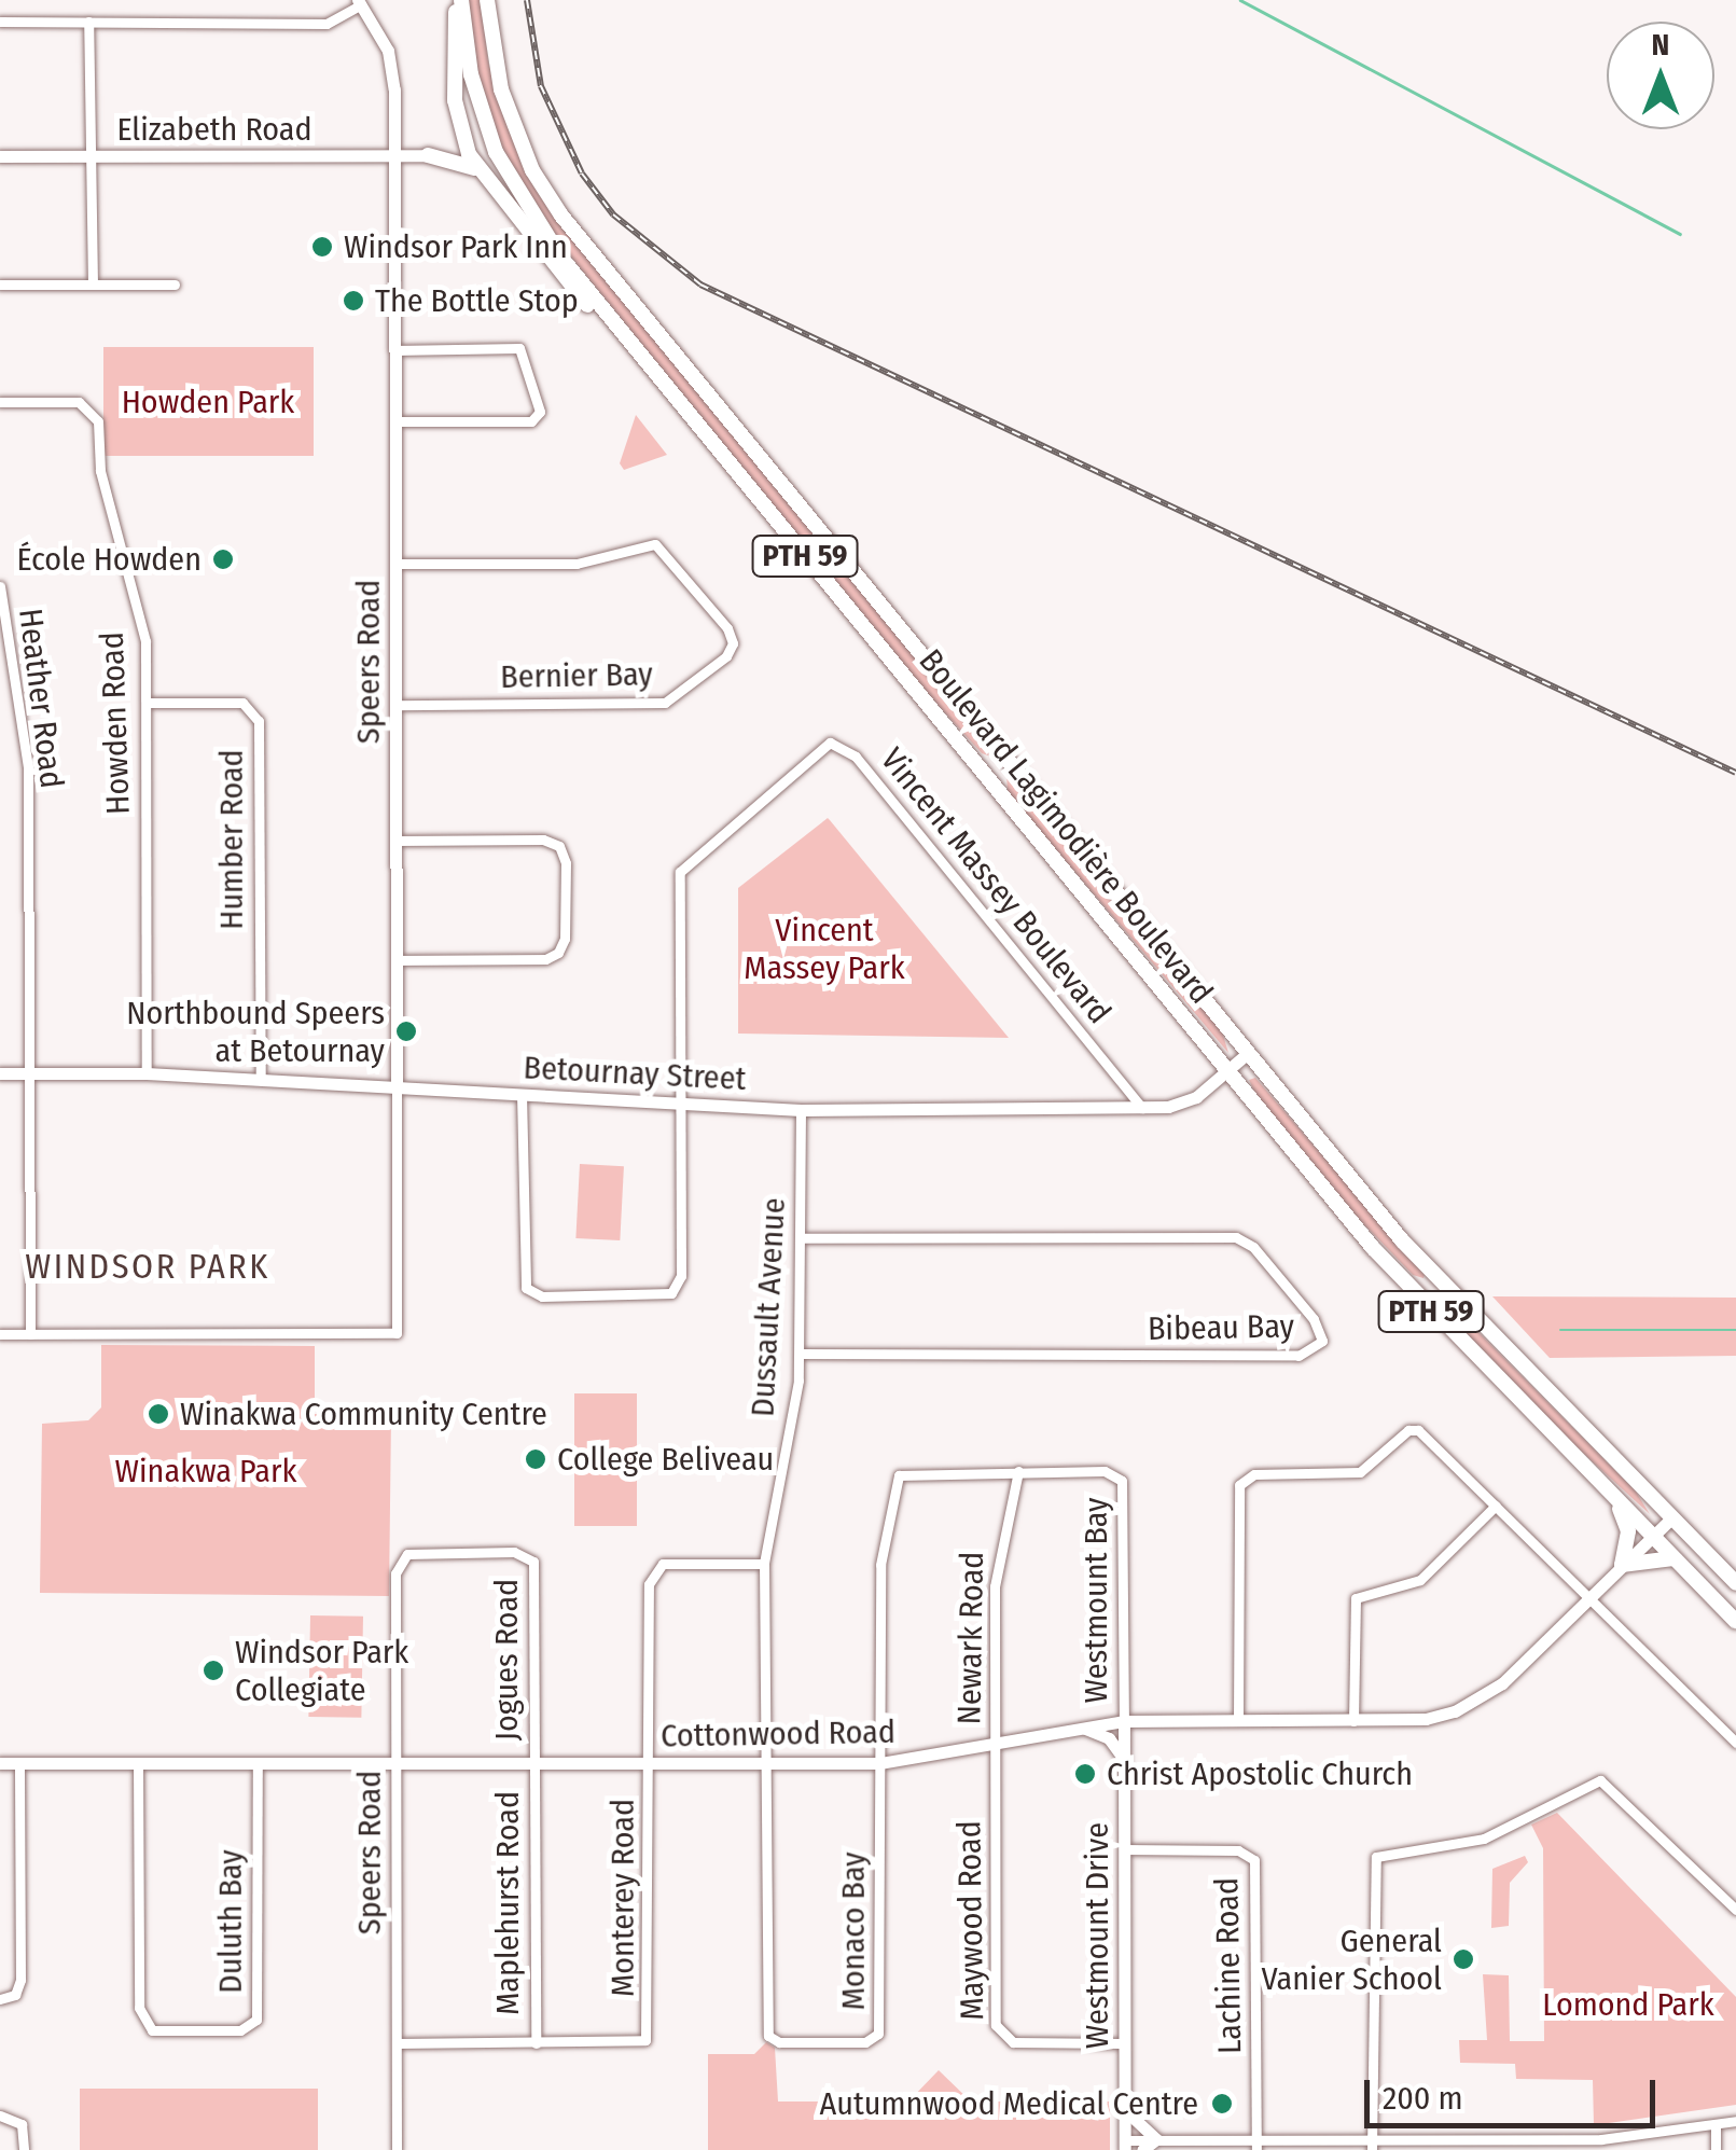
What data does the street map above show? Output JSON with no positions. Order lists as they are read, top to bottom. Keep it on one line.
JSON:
{"streets":{"main road":["PTH 59","Boulevard Lagimodière Boulevard"],"street":["Elizabeth Road","Speers Road","Bernier Bay","Heather Road","Howden Road","Humber Road","Vincent Massey Boulevard","Betournay Street","Dussault Avenue","Bibeau Bay","Westmount Bay","Newark Road","Jogues Road","Cottonwood Road","Monterey Road","Maplehurst Road","Maywood Road","Duluth Bay","Monaco Bay","Westmount Drive","Lachine Road"]},"crossings":[["Elizabeth Road","Speers Road"],["Speers Road","Bernier Bay"],["Speers Road","Heather Road"],["Speers Road","Betournay Street"],["Speers Road","Jogues Road"],["Speers Road","Cottonwood Road"],["Speers Road","Monterey Road"],["Heather Road","Betournay Street"],["Howden Road","Humber Road"],["Howden Road","Betournay Street"],["Boulevard Lagimodière Boulevard","Betournay Street"],["Boulevard Lagimodière Boulevard","Cottonwood Road"],["Humber Road","Betournay Street"],["Vincent Massey Boulevard","Betournay Street"],["Betournay Street","Dussault Avenue"],["Dussault Avenue","Bibeau Bay"],["Dussault Avenue","Cottonwood Road"],["Dussault Avenue","Monaco Bay"],["Westmount Bay","Newark Road"],["Westmount Bay","Cottonwood Road"],["Westmount Bay","Monaco Bay"],["Westmount Bay","Westmount Drive"],["Newark Road","Cottonwood Road"],["Newark Road","Maywood Road"],["Jogues Road","Cottonwood Road"],["Jogues Road","Maplehurst Road"],["Cottonwood Road","Monterey Road"],["Cottonwood Road","Maplehurst Road"],["Cottonwood Road","Maywood Road"],["Cottonwood Road","Duluth Bay"],["Cottonwood Road","Monaco Bay"],["Cottonwood Road","Westmount Drive"],["Monterey Road","Maplehurst Road"],["Maywood Road","Westmount Drive"],["Westmount Drive","Lachine Road"]],"districts":["WINDSOR PARK"],"parks":["Howden Park","Vincent Massey Park","Winakwa Park","Lomond Park"],"places":["Windsor Park Inn","The Bottle Stop","École Howden","Northbound Speers at Betournay","Winakwa Community Centre","College Beliveau","Windsor Park Collegiate","Christ Apostolic Church","General Vanier School","Autumnwood Medical Centre"],"scale_bar":"200 m","north":"top"}
